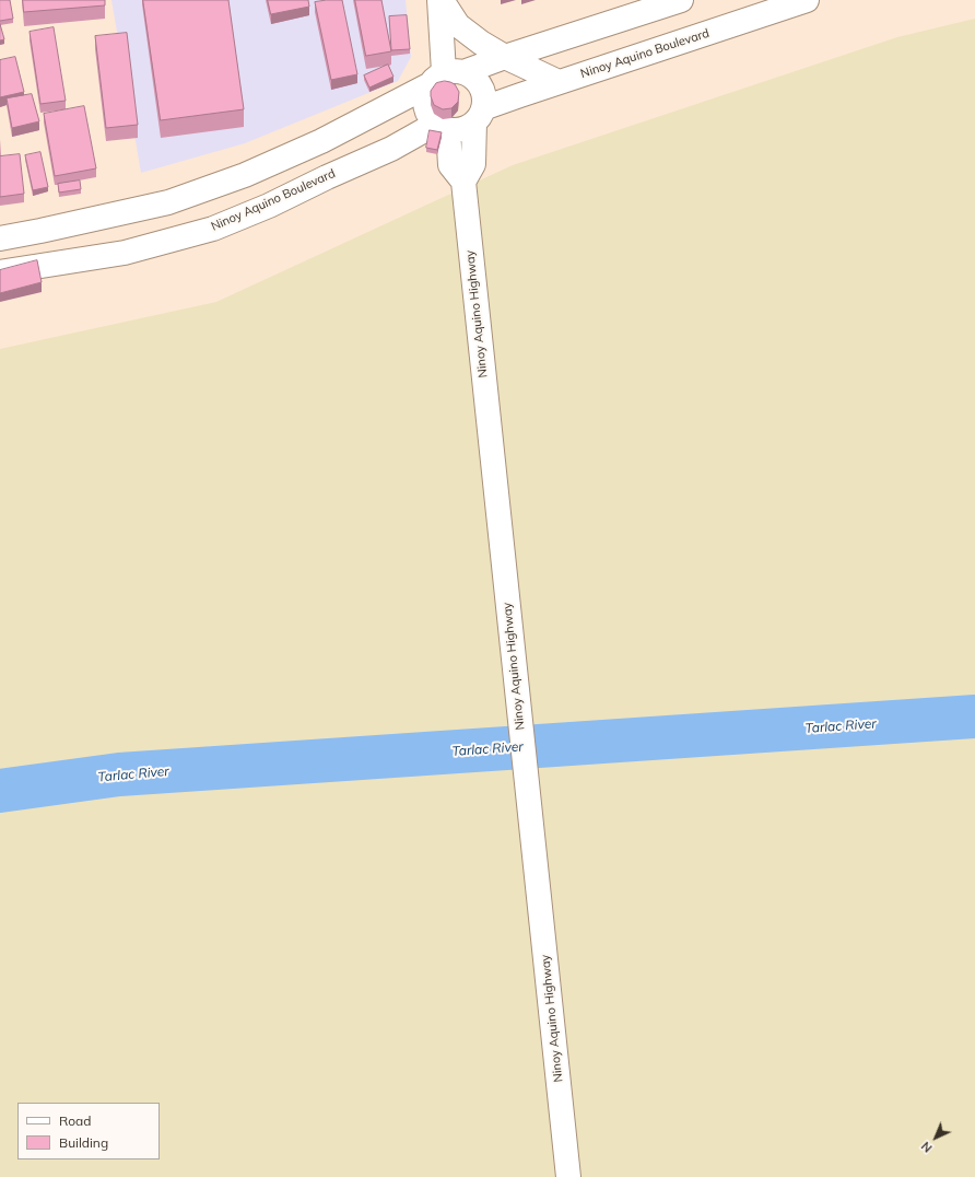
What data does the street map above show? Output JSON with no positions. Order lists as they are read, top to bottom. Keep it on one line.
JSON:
{"streets":{"main road":["Ninoy Aquino Boulevard","Ninoy Aquino Highway"]},"water":["Tarlac River"],"legend":["Road","Building"],"north":"bottom left"}
